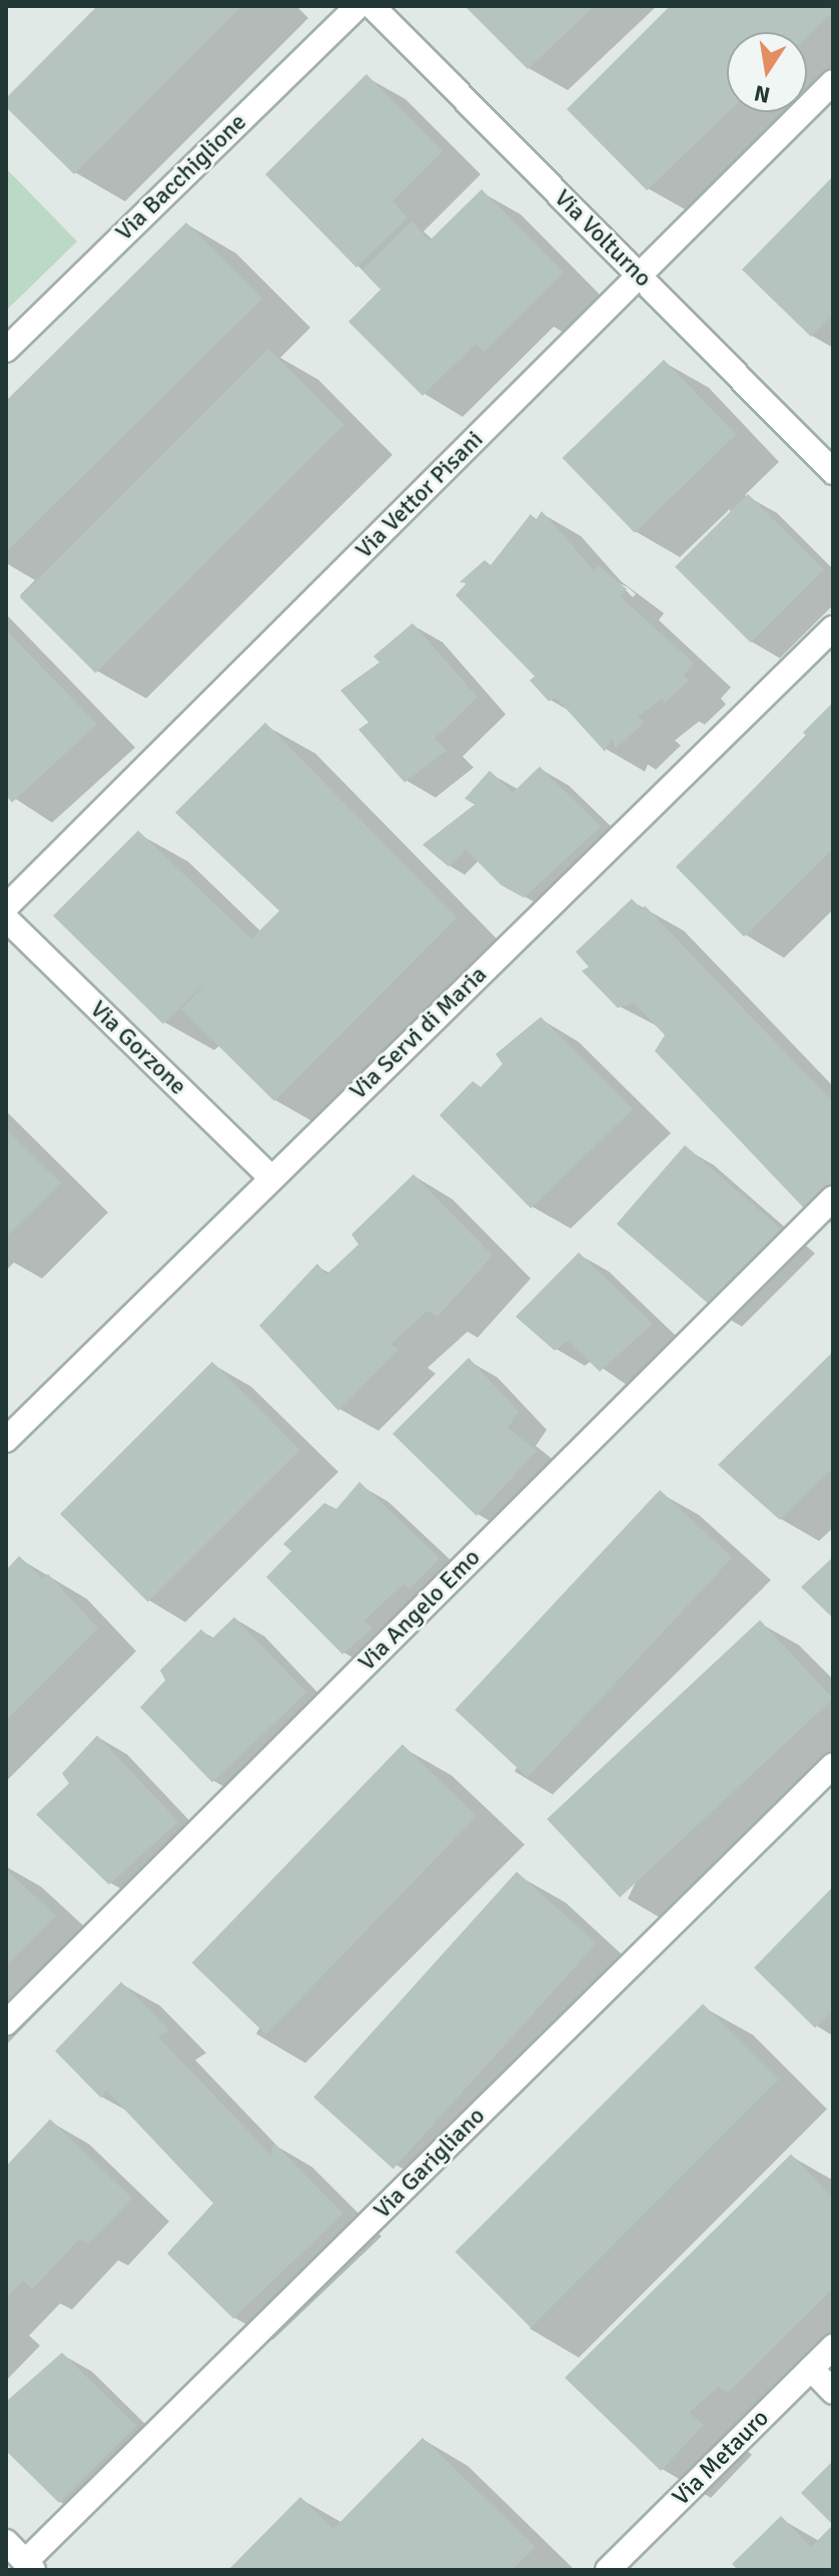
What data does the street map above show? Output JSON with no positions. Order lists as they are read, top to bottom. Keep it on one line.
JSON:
{"streets":{"street":["Via Bacchiglione","Via Volturno","Via Vettor Pisani","Via Servi di Maria","Via Gorzone","Via Angelo Emo","Via Garigliano","Via Metauro"]},"crossings":[["Via Volturno","Via Vettor Pisani"],["Via Servi di Maria","Via Gorzone"]],"north":"bottom"}
